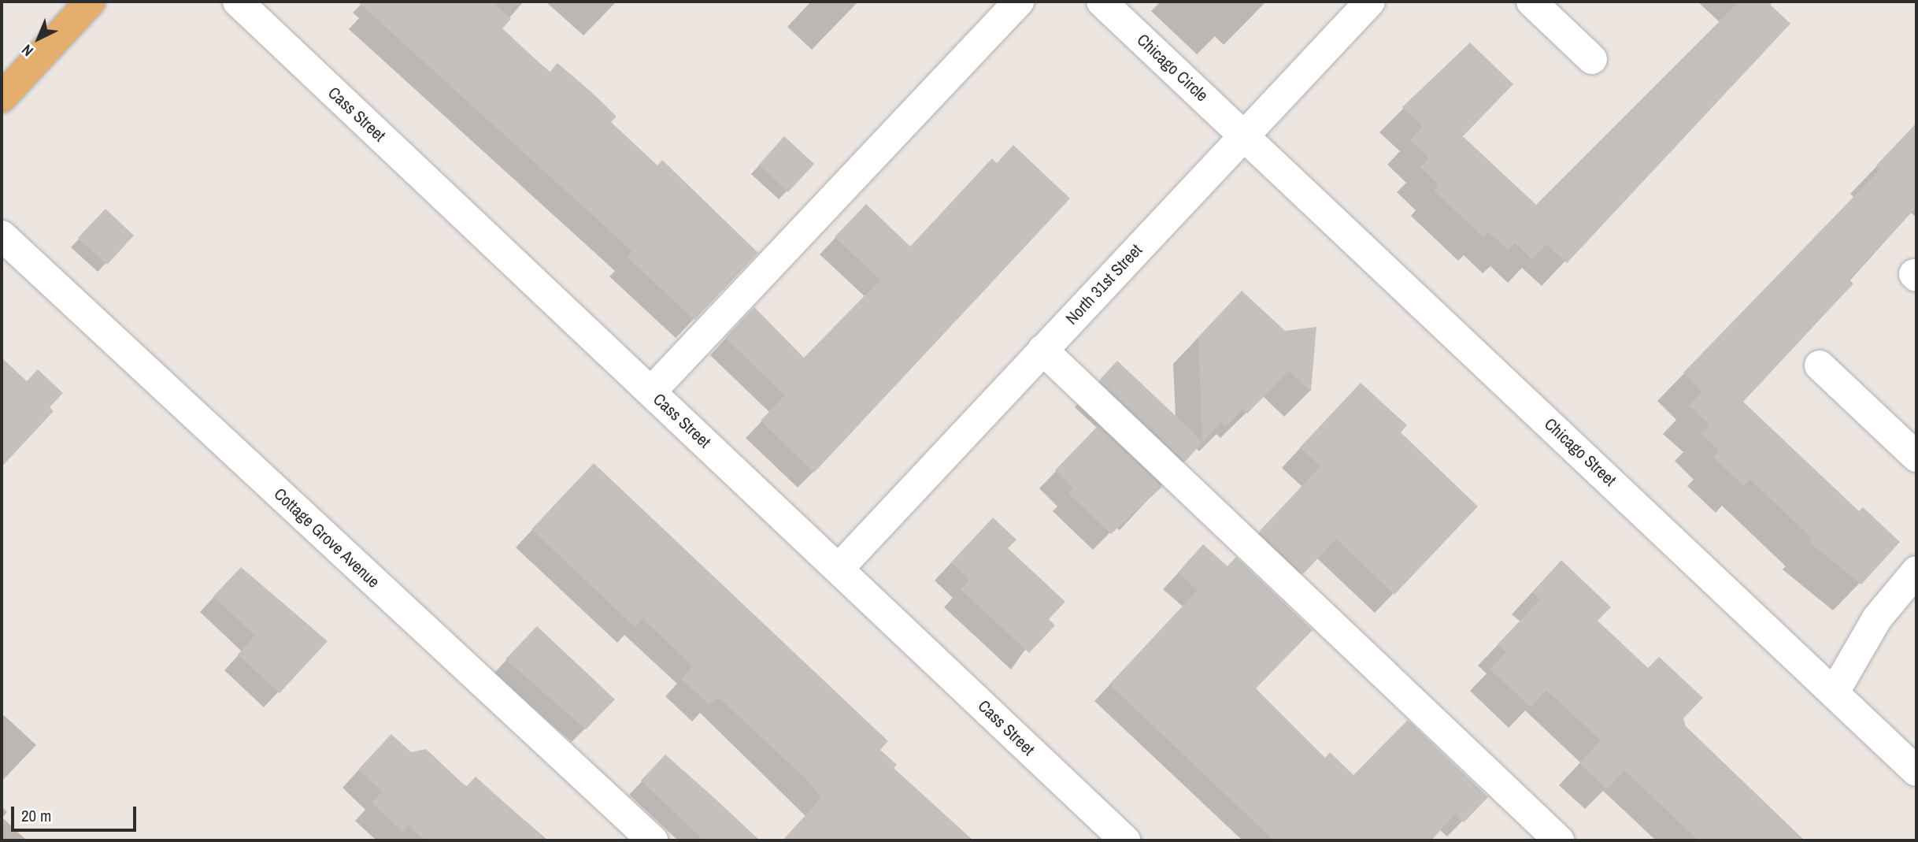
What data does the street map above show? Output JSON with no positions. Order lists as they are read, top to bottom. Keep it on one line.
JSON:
{"streets":{"street":["Chicago Circle","Cass Street","North 31st Street","Chicago Street","Cottage Grove Avenue"]},"crossings":[["Chicago Circle","North 31st Street"],["Chicago Circle","Chicago Street"],["Cass Street","North 31st Street"],["North 31st Street","Chicago Street"]],"scale_bar":"20 m","north":"bottom left"}
